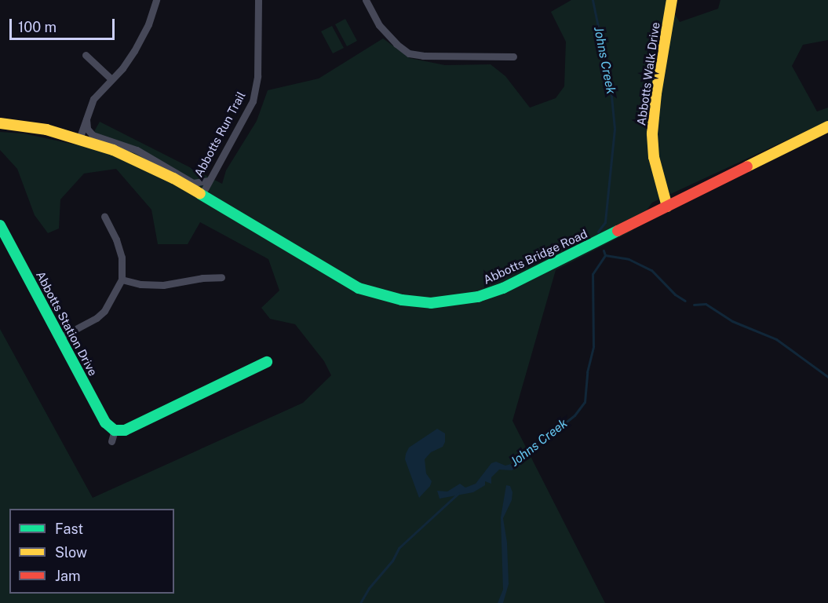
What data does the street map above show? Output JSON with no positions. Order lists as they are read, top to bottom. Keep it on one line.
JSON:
{"streets":{"main road":["Abbotts Walk Drive","Abbotts Bridge Road","Abbotts Station Drive"],"street":["Abbotts Run Trail"]},"crossings":[["Abbotts Walk Drive","Abbotts Bridge Road"],["Abbotts Run Trail","Abbotts Bridge Road"]],"water":["Johns Creek"],"legend":["Fast","Slow","Jam"],"scale_bar":"100 m"}
